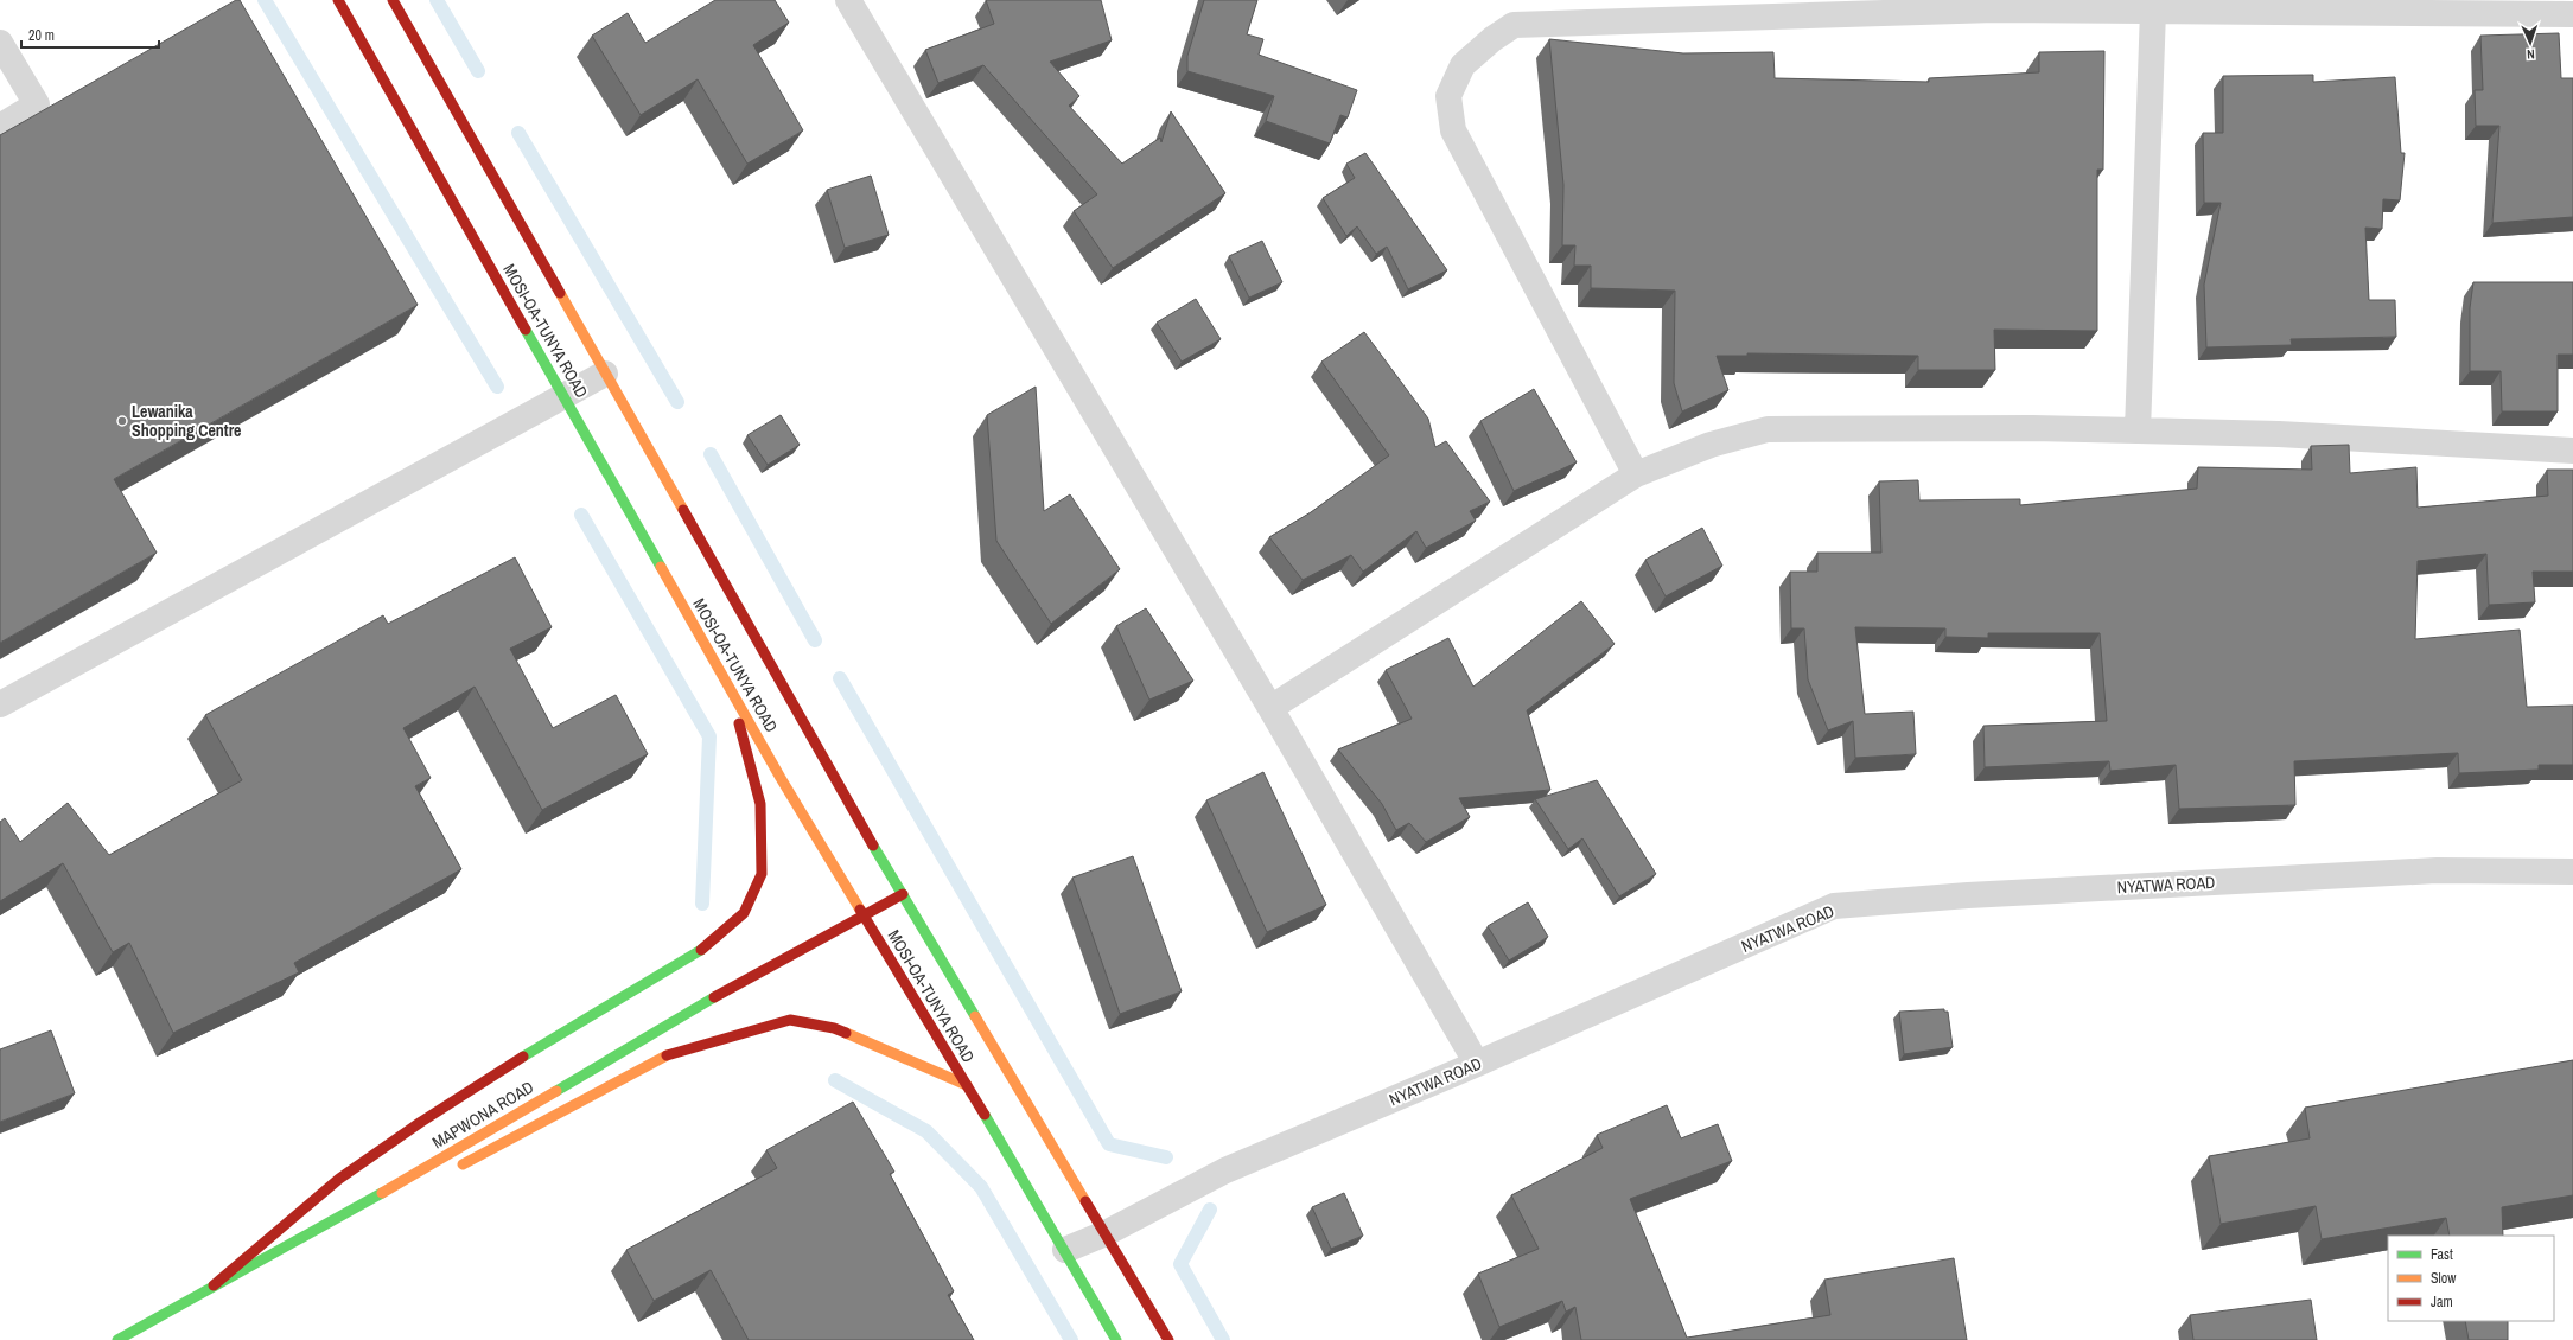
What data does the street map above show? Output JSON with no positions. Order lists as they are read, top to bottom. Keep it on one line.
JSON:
{"streets":{"main road":["MOSI-OA-TUNYA ROAD","MAPWONA ROAD"],"street":["NYATWA ROAD"]},"crossings":[["MOSI-OA-TUNYA ROAD","NYATWA ROAD"],["MOSI-OA-TUNYA ROAD","MAPWONA ROAD"]],"places":["Lewanika Shopping Centre"],"legend":["Fast","Slow","Jam"],"scale_bar":"20 m","north":"bottom"}
